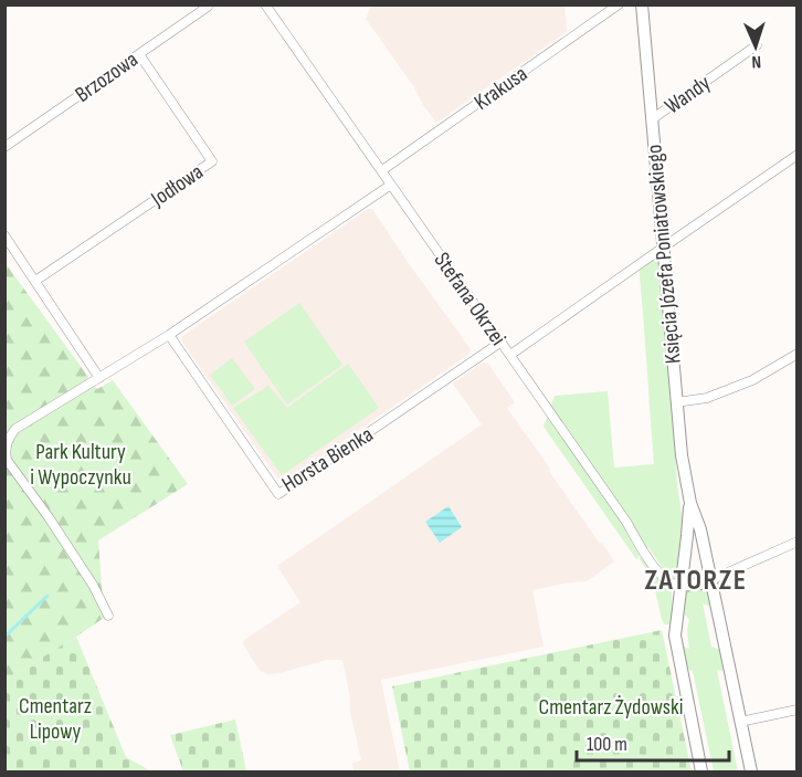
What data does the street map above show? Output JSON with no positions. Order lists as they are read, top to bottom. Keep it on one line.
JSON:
{"streets":{"street":["Brzozowa","Krakusa","Wandy","Jodłowa","Księcia Józefa Poniatowskiego","Stefana Okrzei","Horsta Bienka"]},"crossings":[["Brzozowa","Jodłowa"],["Krakusa","Stefana Okrzei"],["Wandy","Księcia Józefa Poniatowskiego"],["Księcia Józefa Poniatowskiego","Stefana Okrzei"],["Stefana Okrzei","Horsta Bienka"]],"districts":["ZATORZE"],"parks":["Park Kultury i Wypoczynku","Cmentarz Lipowy","Cmentarz Żydowski"],"scale_bar":"100 m","north":"bottom"}
